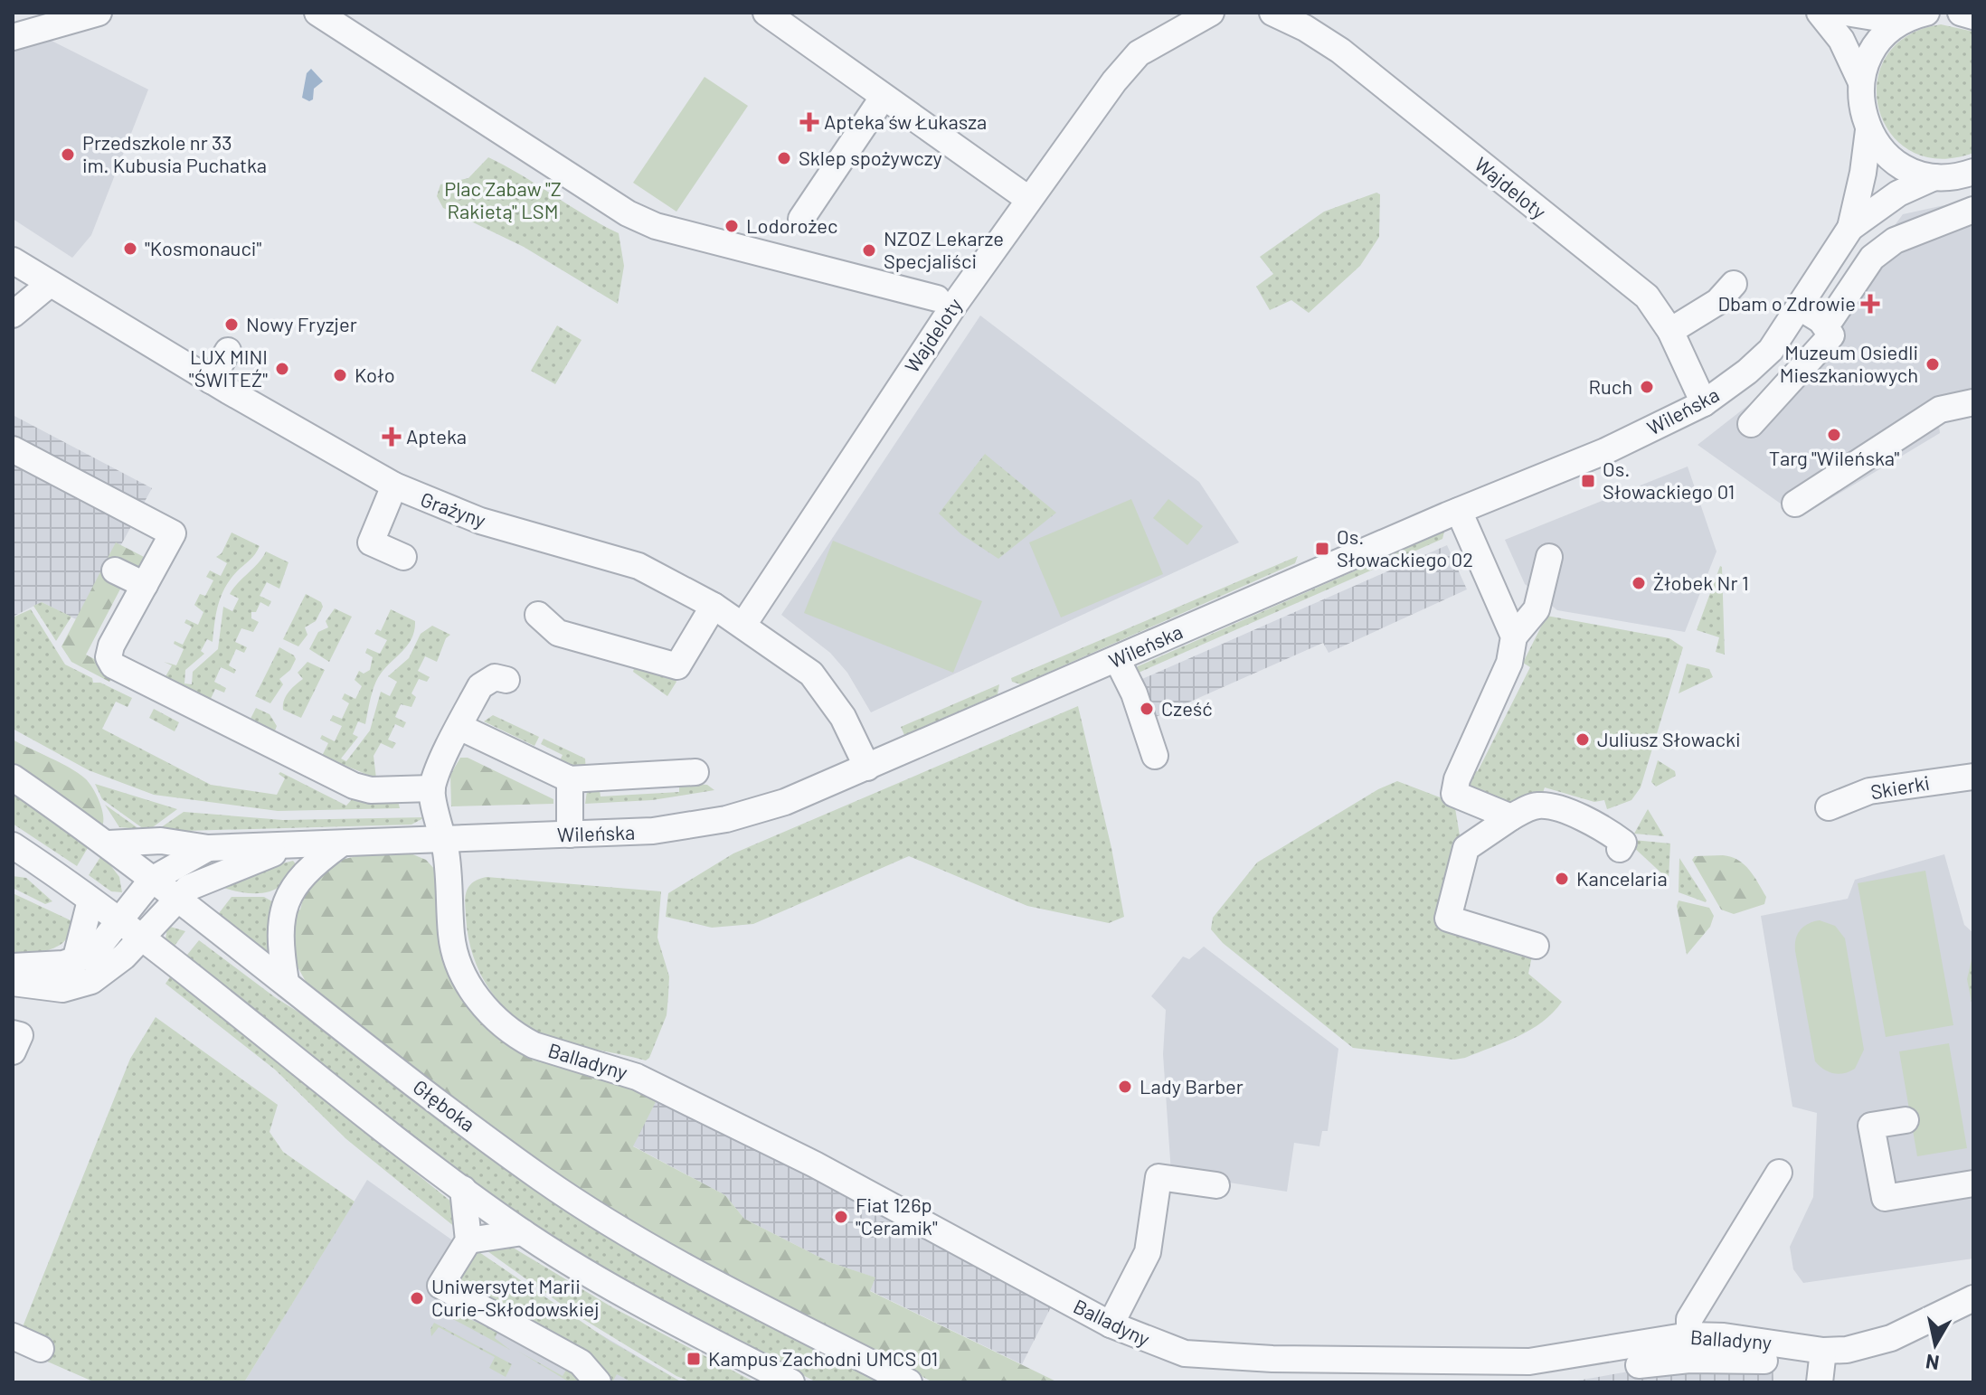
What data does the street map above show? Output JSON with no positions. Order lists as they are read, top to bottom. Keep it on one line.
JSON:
{"streets":{"street":["Wajdeloty","Wileńska","Grażyny","Skierki","Balladyny","Głęboka"]},"crossings":[["Wajdeloty","Wileńska"],["Wajdeloty","Grażyny"],["Wileńska","Grażyny"],["Wileńska","Balladyny"],["Wileńska","Głęboka"]],"parks":["Plac Zabaw \"Z Rakietą\" LSM"],"places":{"health":["Apteka św Łukasza","Dbam o Zdrowie","Apteka"],"other":["Przedszkole nr 33 im. Kubusia Puchatka","Sklep spożywczy","Lodorożec","''Kosmonauci\"","NZOZ Lekarze Specjaliści","Nowy Fryzjer","Muzeum Osiedli Mieszkaniowych","LUX MINI \"ŚWITEŹ\"","Koło","Ruch","Targ \"Wileńska\"","Żłobek Nr 1","Cześć","Juliusz Słowacki","Kancelaria","Lady Barber","Fiat 126p \"Ceramik\"","Uniwersytet Marii Curie-Skłodowskiej"],"transit":["Os. Słowackiego 01","Os. Słowackiego 02","Kampus Zachodni UMCS 01"]},"north":"bottom"}
